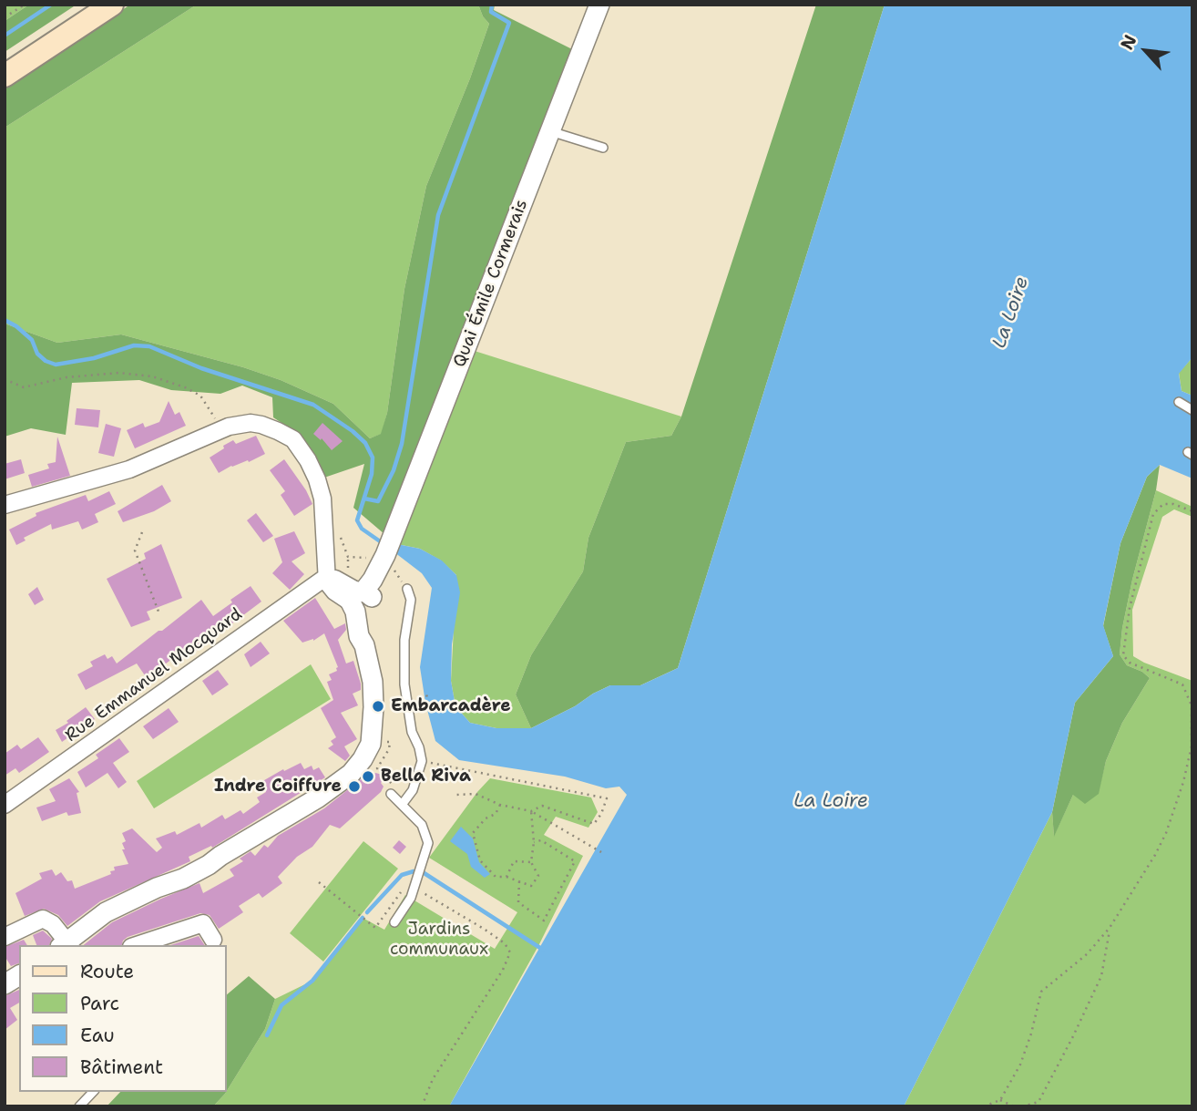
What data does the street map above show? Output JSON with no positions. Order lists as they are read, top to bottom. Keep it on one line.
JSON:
{"streets":{"street":["Quai Émile Cormerais","Rue Emmanuel Mocquard"]},"water":["La Loire"],"parks":["Jardins communaux"],"places":["Embarcadère","Bella Riva","Indre Coiffure"],"legend":["Route","Parc","Eau","Bâtiment"],"north":"top left"}
